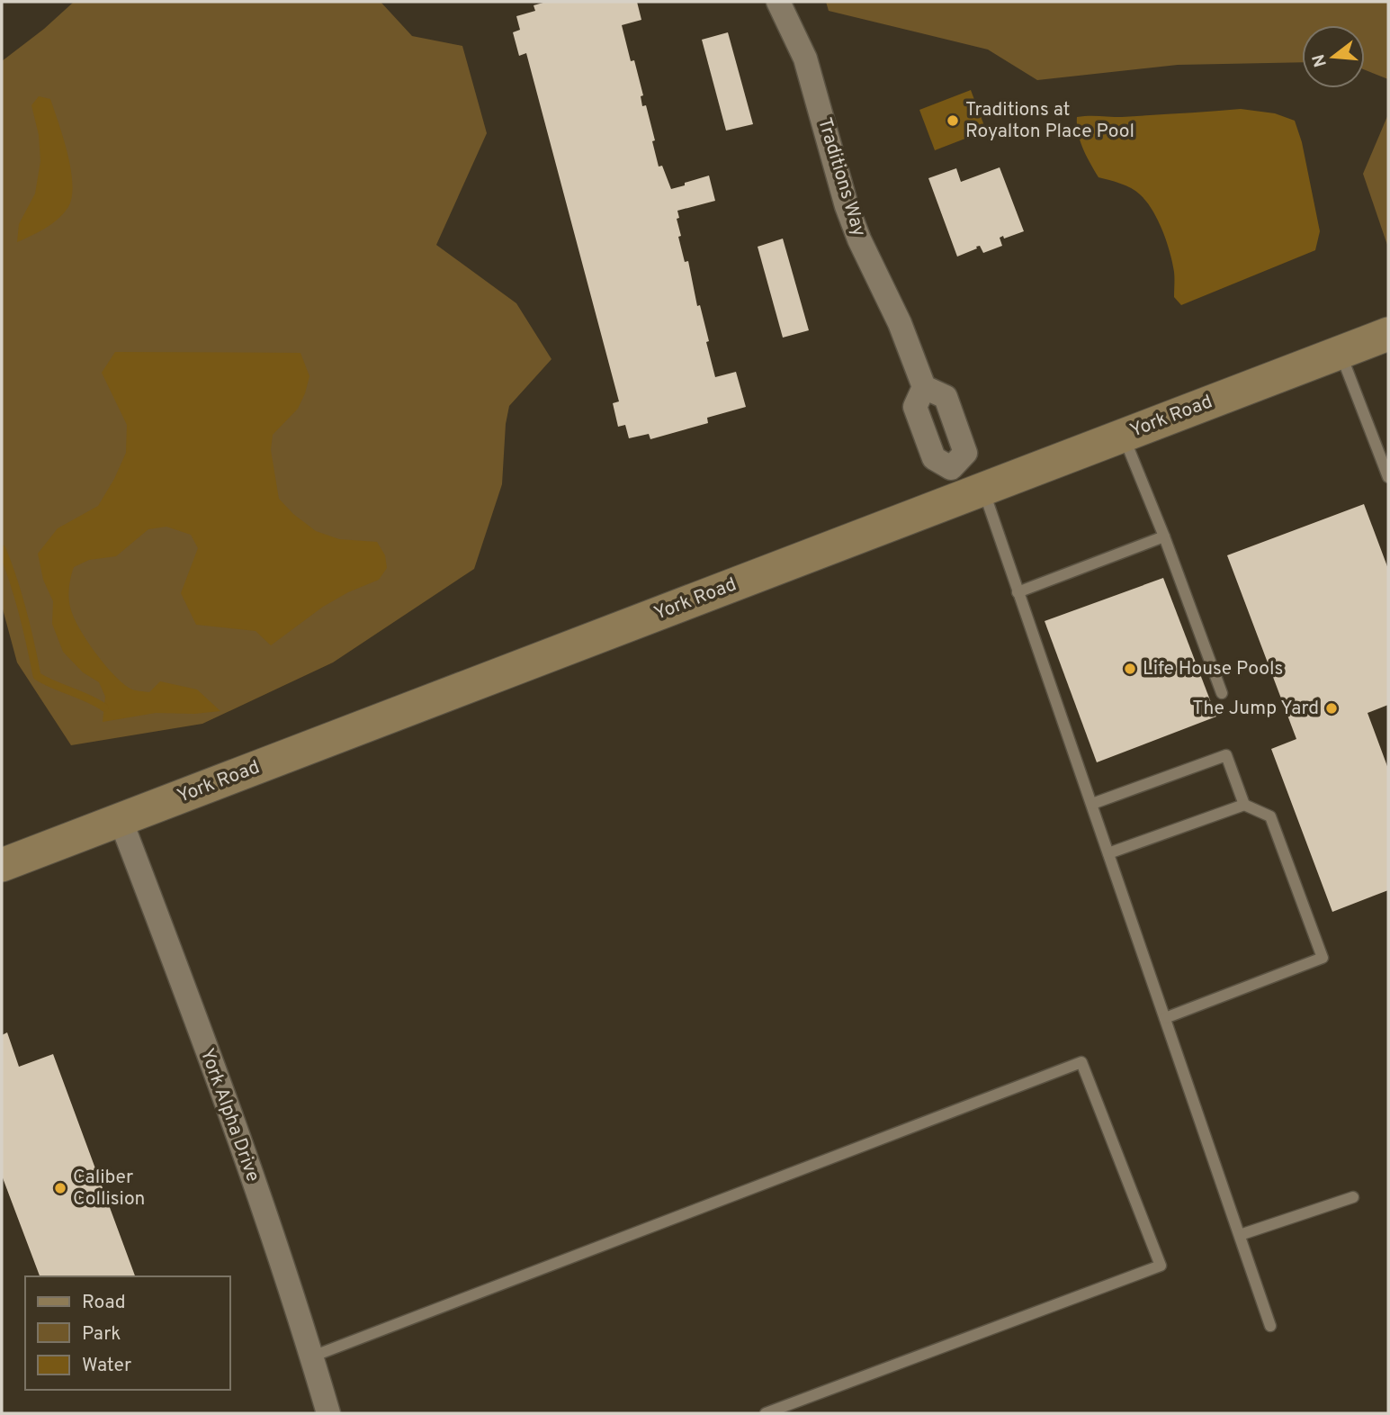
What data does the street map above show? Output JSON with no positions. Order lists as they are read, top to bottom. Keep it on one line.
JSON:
{"streets":{"street":["Traditions Way","York Road","York Alpha Drive"]},"crossings":[["York Road","York Alpha Drive"]],"places":["Traditions at Royalton Place Pool","Life House Pools","The Jump Yard","Caliber Collision"],"legend":["Road","Park","Water"],"north":"left"}
